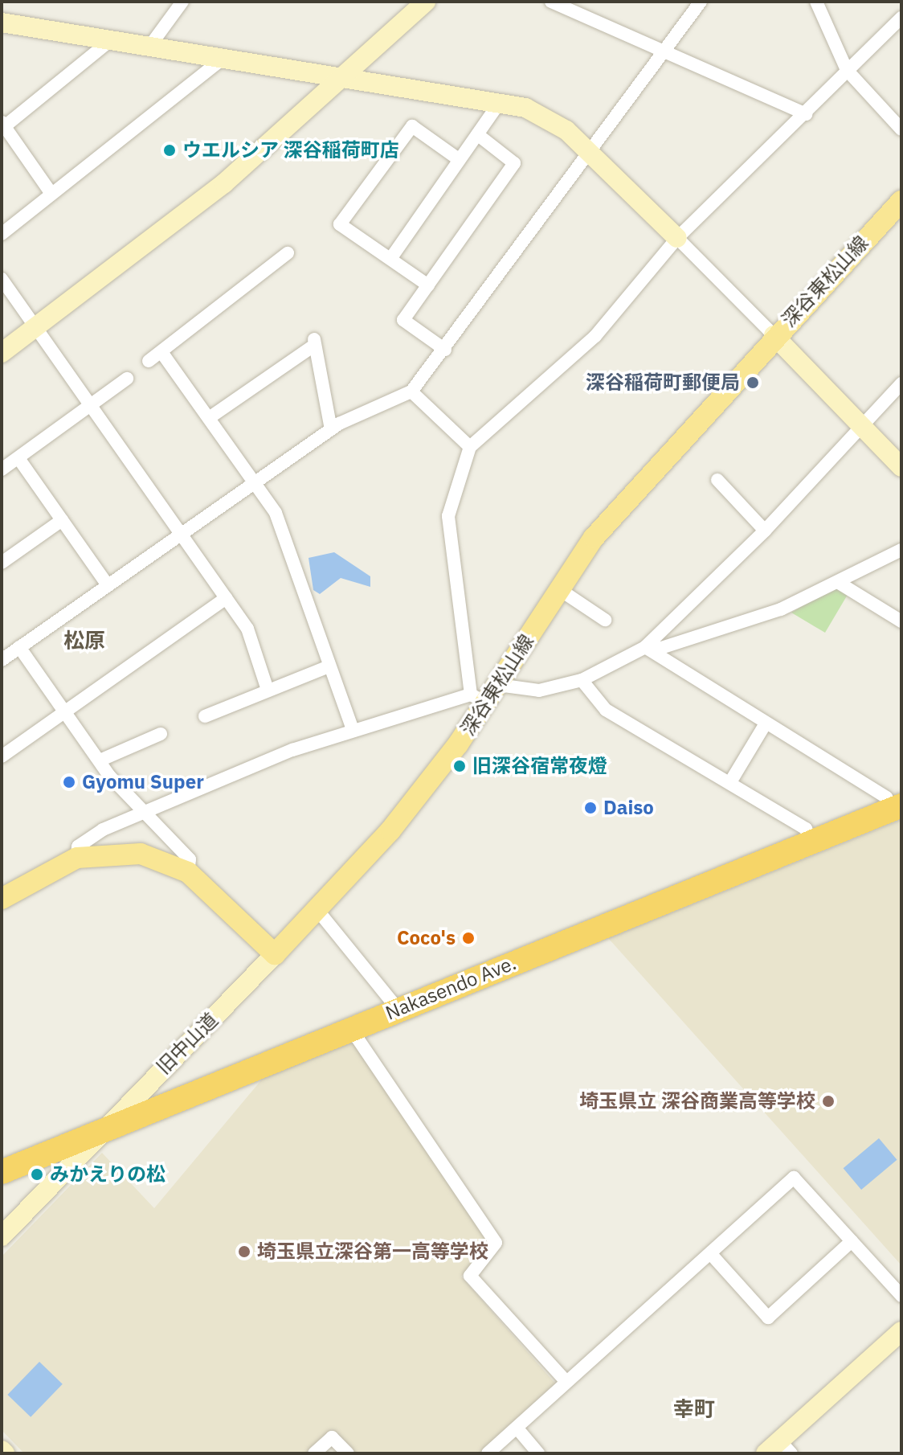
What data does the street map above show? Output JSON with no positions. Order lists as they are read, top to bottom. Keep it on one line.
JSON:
{"streets":{"highway":["Nakasendo Ave."],"main road":["深谷東松山線"],"street":["旧中山道"]},"crossings":[["深谷東松山線","旧中山道"],["Nakasendo Ave.","旧中山道"]],"districts":["松原","幸町"],"places":["ウエルシア 深谷稲荷町店","深谷稲荷町郵便局","旧深谷宿常夜燈","Gyomu Super","Daiso","Coco's","埼玉県立 深谷商業高等学校","みかえりの松","埼玉県立深谷第一高等学校"]}
